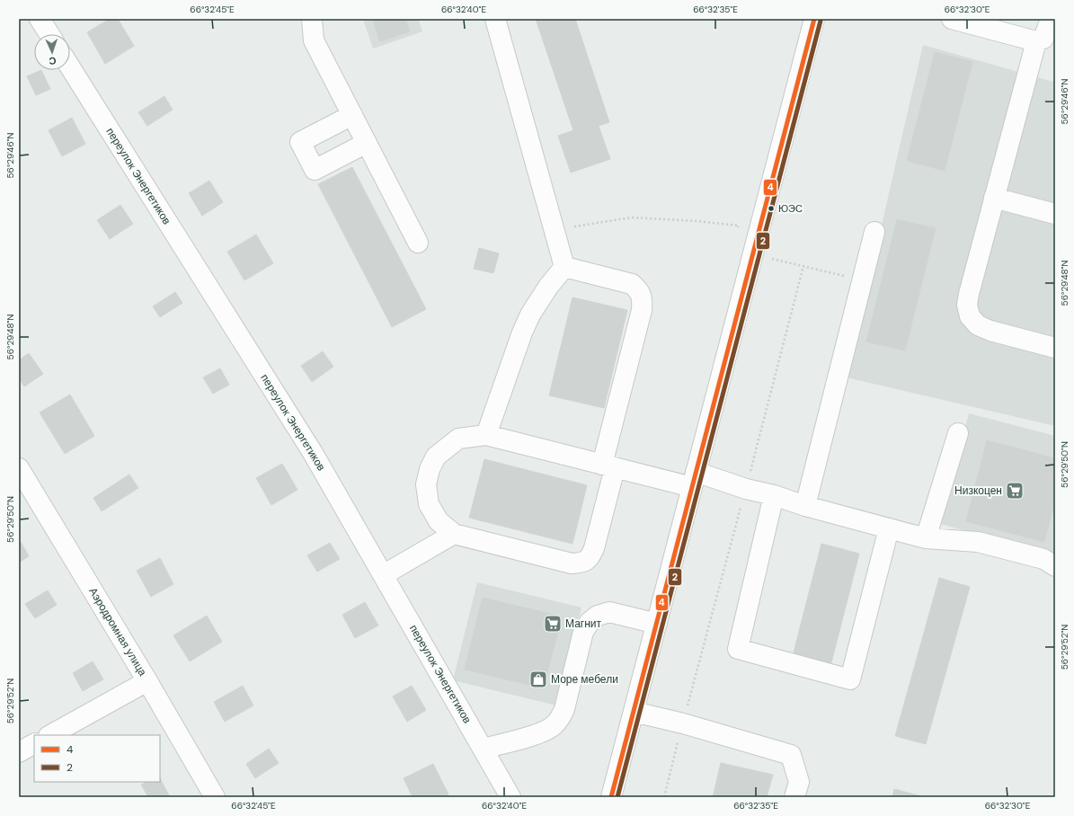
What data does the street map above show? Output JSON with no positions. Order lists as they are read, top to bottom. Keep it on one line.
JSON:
{"streets":{"street":["переулок Энергетиков","Аэродромная улица"]},"places":{"other":["ЮЭС"],"supermarket":["Низкоцен","Магнит"],"shop":["Море мебели"]},"lines":["transit line 4","transit line 2"],"legend":["4","2"],"north":"bottom","coordinates":["66°32'45\"E","66°32'40\"E","66°32'35\"E","66°32'30\"E","56°29'46\"N","56°29'48\"N","56°29'50\"N","56°29'52\"N"]}
